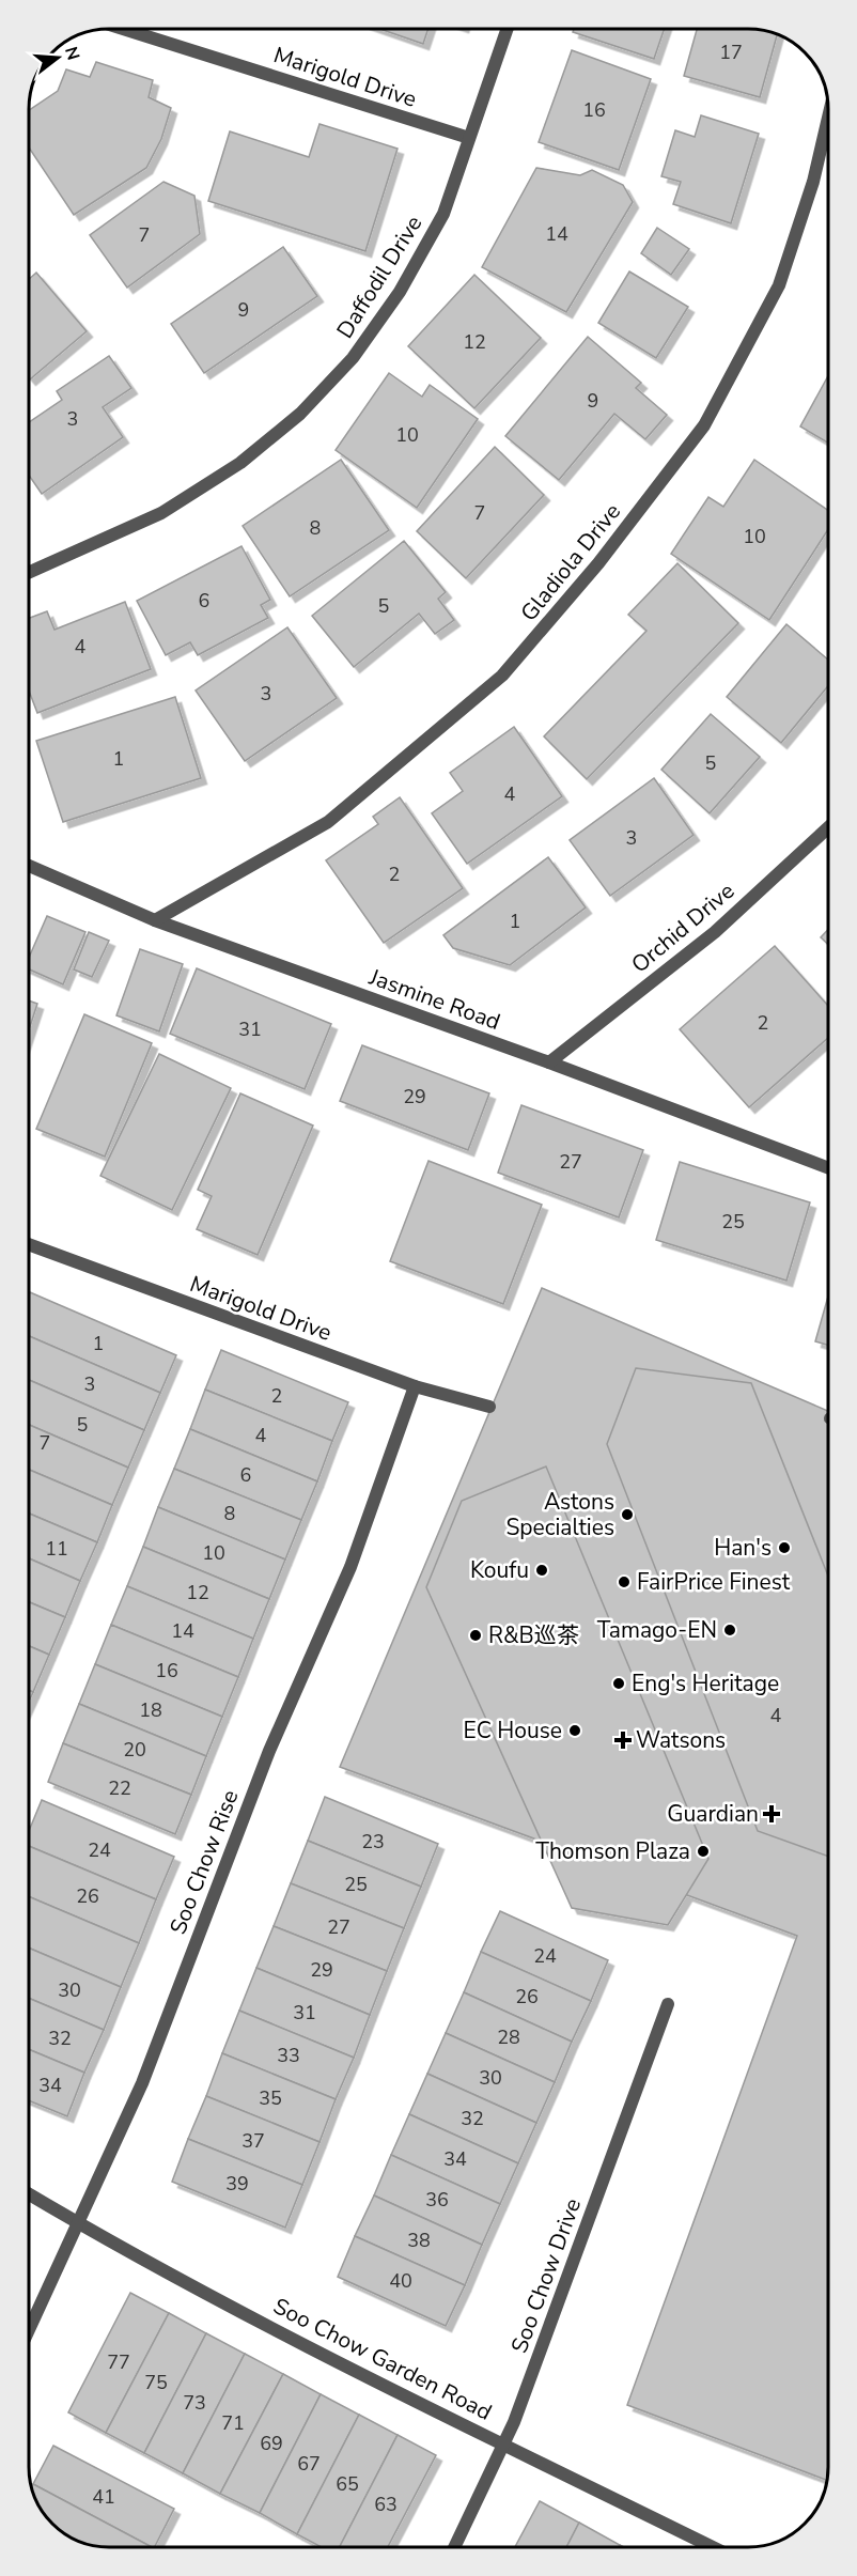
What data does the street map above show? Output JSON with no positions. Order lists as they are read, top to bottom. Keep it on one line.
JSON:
{"streets":{"street":["Marigold Drive","Daffodil Drive","Gladiola Drive","Orchid Drive","Jasmine Road","Soo Chow Rise","Soo Chow Drive","Soo Chow Garden Road"]},"crossings":[["Marigold Drive","Daffodil Drive"],["Marigold Drive","Soo Chow Rise"],["Gladiola Drive","Jasmine Road"],["Orchid Drive","Jasmine Road"],["Soo Chow Rise","Soo Chow Garden Road"],["Soo Chow Drive","Soo Chow Garden Road"]],"places":{"other":["Astons Specialties","Han's","Koufu","FairPrice Finest","Tamago-EN","R&B巡茶","Eng's Heritage","EC House","Thomson Plaza"],"health":["Watsons","Guardian"]},"house_numbers":["17","16","14","7","9","12","9","3","10","7","8","10","6","5","4","3","1","5","4","3","2","1","2","31","29","27","25","1","3","2","5","4","7","6","8","11","10","12","14","16","18","4","20","22","23","24","25","26","27","24","29","30","26","31","28","32","33","30","34","35","32","37","34","39","36","38","40","77","75","73","71","69","67","65","41","63"],"north":"right"}
